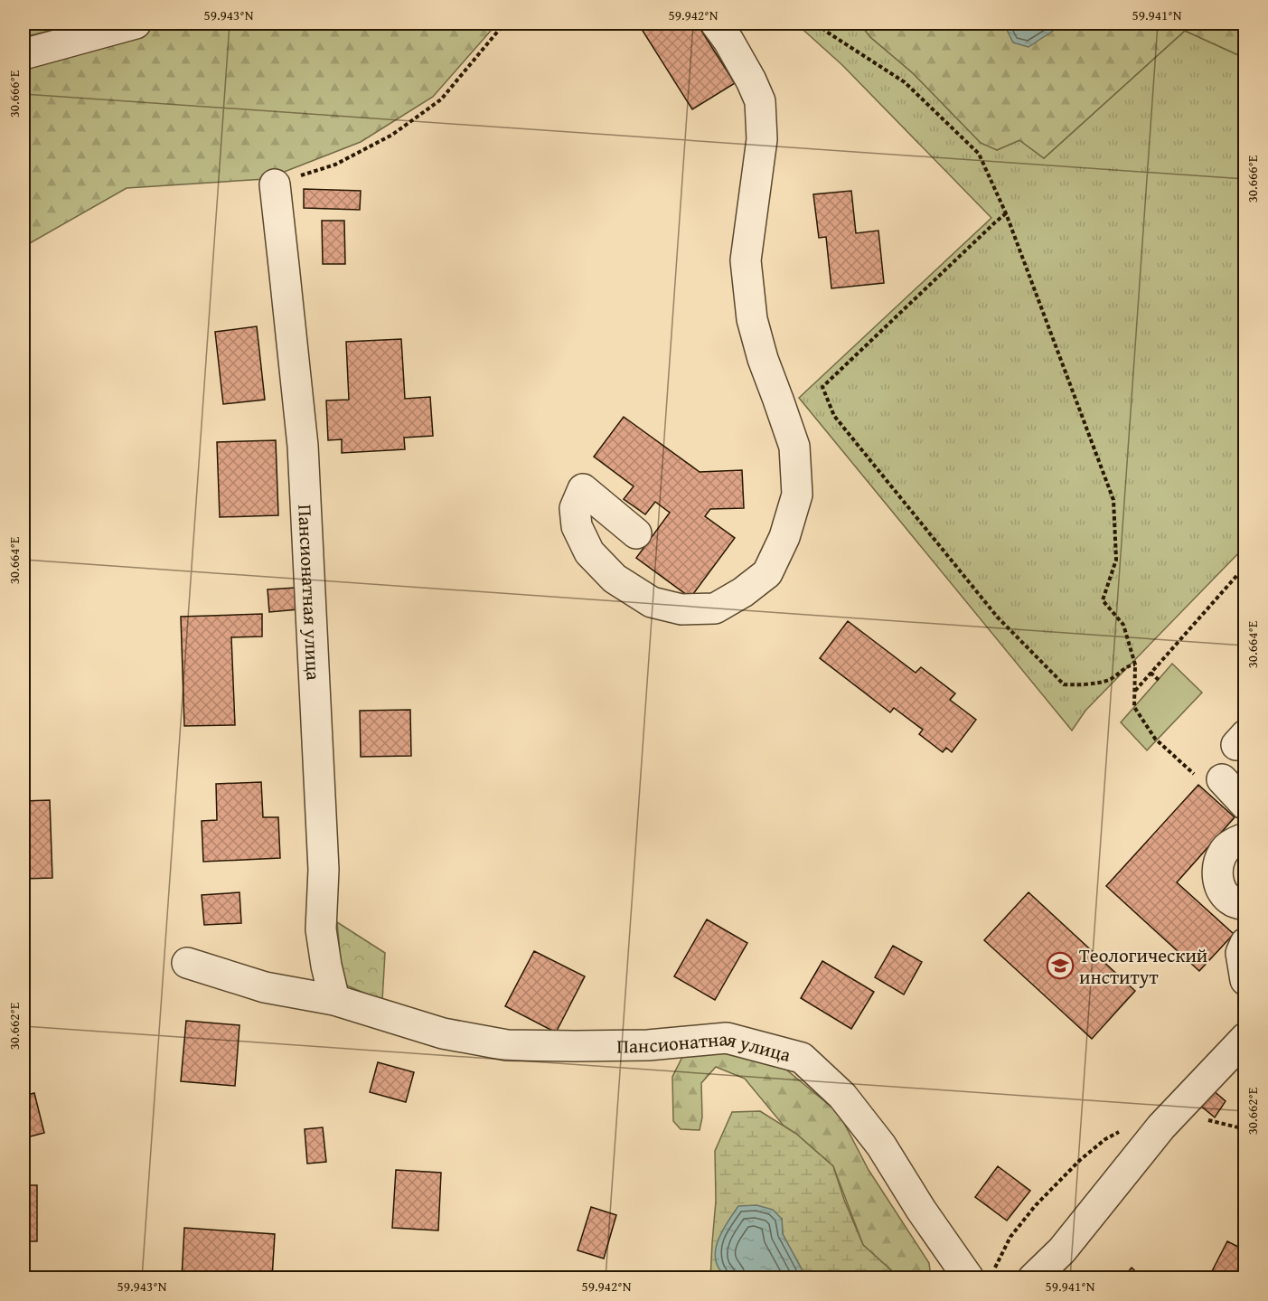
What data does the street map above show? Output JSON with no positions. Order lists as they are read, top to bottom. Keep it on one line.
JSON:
{"streets":{"street":["Пансионатная улица"]},"places":{"school or university":["Теологический институт"]},"coordinates":["59.943°N","59.942°N","59.941°N","30.666°E","30.664°E","30.662°E"]}
